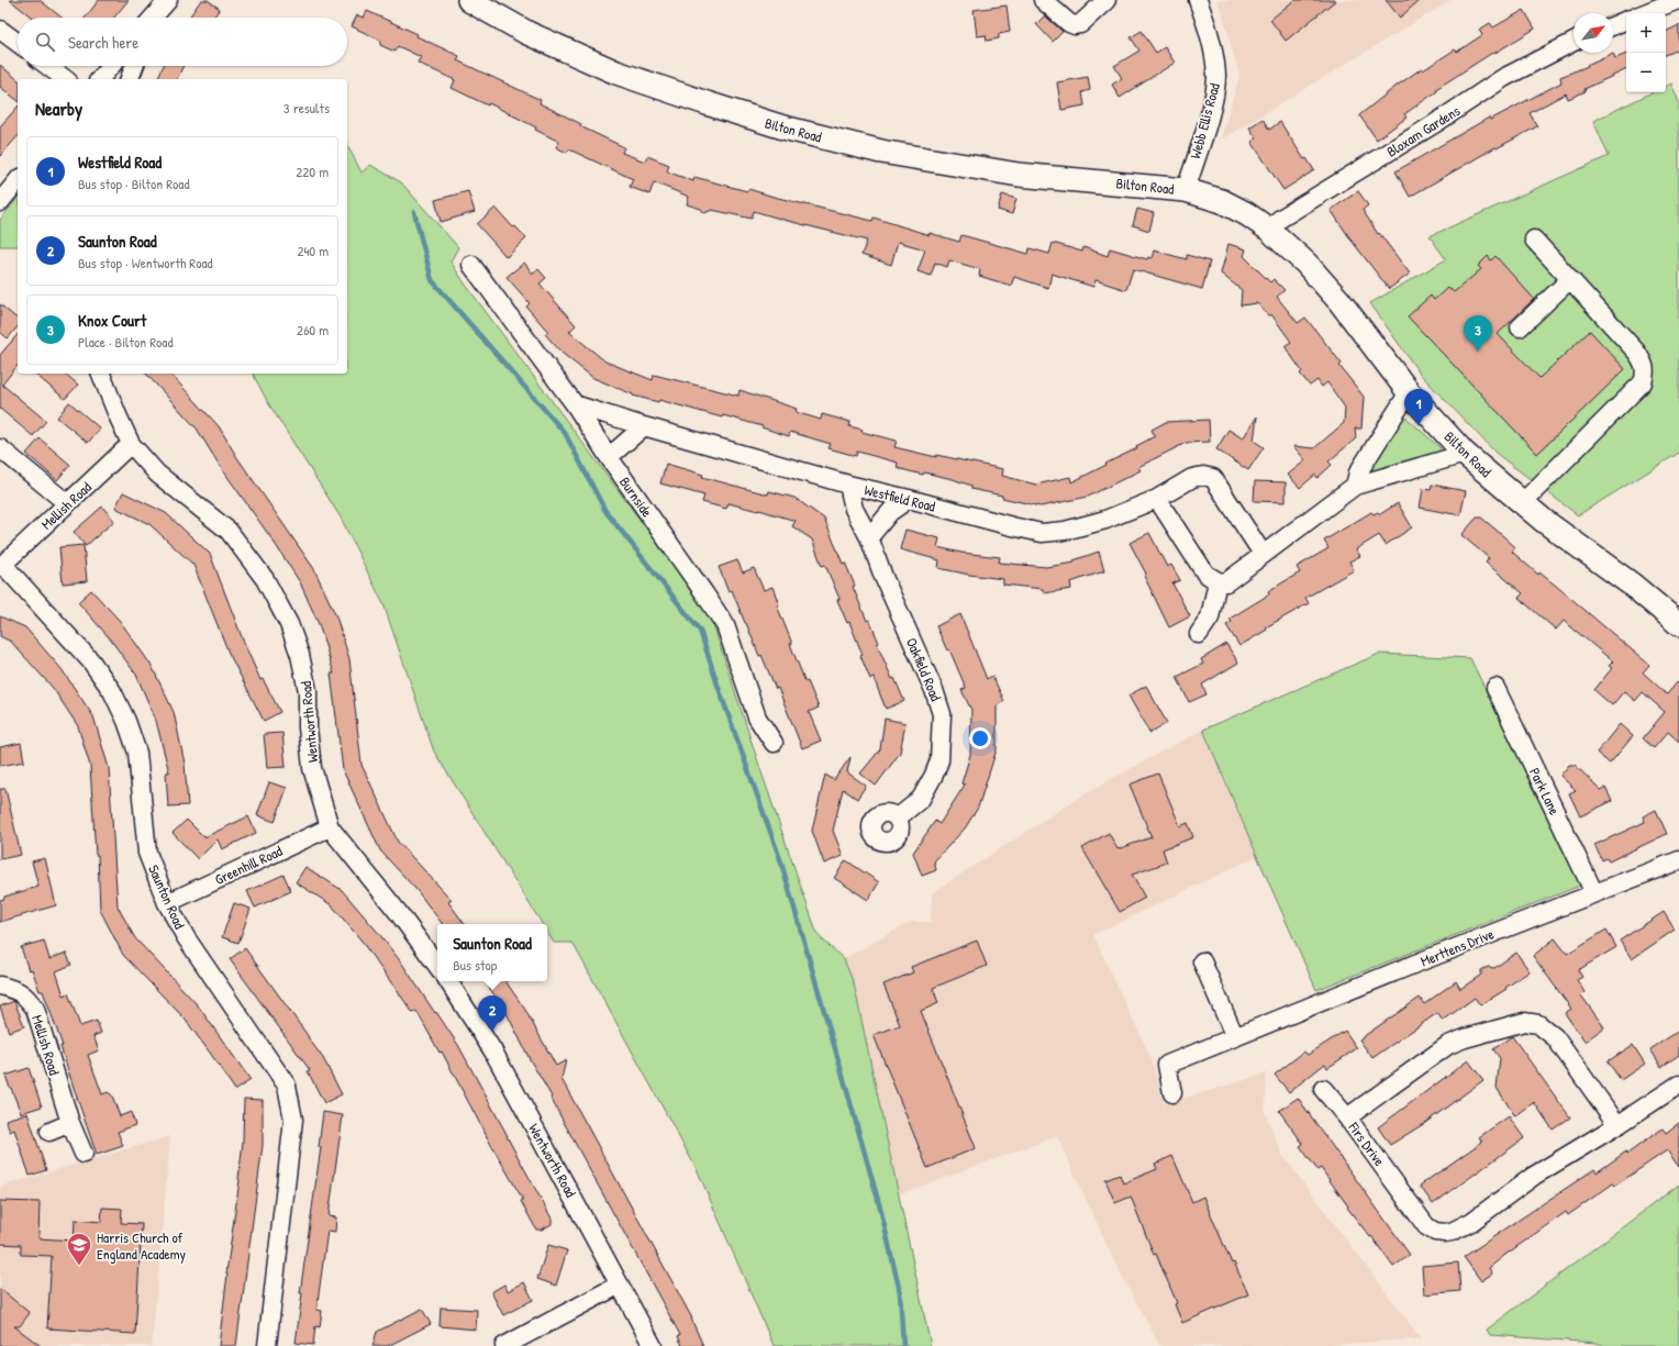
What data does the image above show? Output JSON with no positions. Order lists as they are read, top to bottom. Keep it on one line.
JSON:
{"streets":{"main road":["Bilton Road"],"street":["Webb Ellis Road","Bloxam Gardens","Burnside","Westfield Road","Mellish Road","Oakfield Road","Wentworth Road","Park Lane","Greenhill Road","Saunton Road","Merttens Drive","Firs Drive"]},"crossings":[["Webb Ellis Road","Bilton Road"],["Bilton Road","Bloxam Gardens"],["Burnside","Westfield Road"],["Westfield Road","Oakfield Road"],["Mellish Road","Wentworth Road"],["Mellish Road","Saunton Road"],["Wentworth Road","Greenhill Road"],["Park Lane","Merttens Drive"],["Greenhill Road","Saunton Road"]],"places":{"school or university":["Harris Church of England Academy"]},"north":"top right","page":{"map_buttons":["+","−"],"search":"Search here","heading":["Nearby","3 results"],"list":[{"mark":"1","name":"Westfield Road","note":"Bus stop · Bilton Road","value":"220 m"},{"mark":"2","name":"Saunton Road","note":"Bus stop · Wentworth Road","value":"240 m"},{"mark":"3","name":"Knox Court","note":"Place · Bilton Road","value":"260 m"}],"pins":["3","1","2"],"popup":["Saunton Road","Bus stop"]}}
